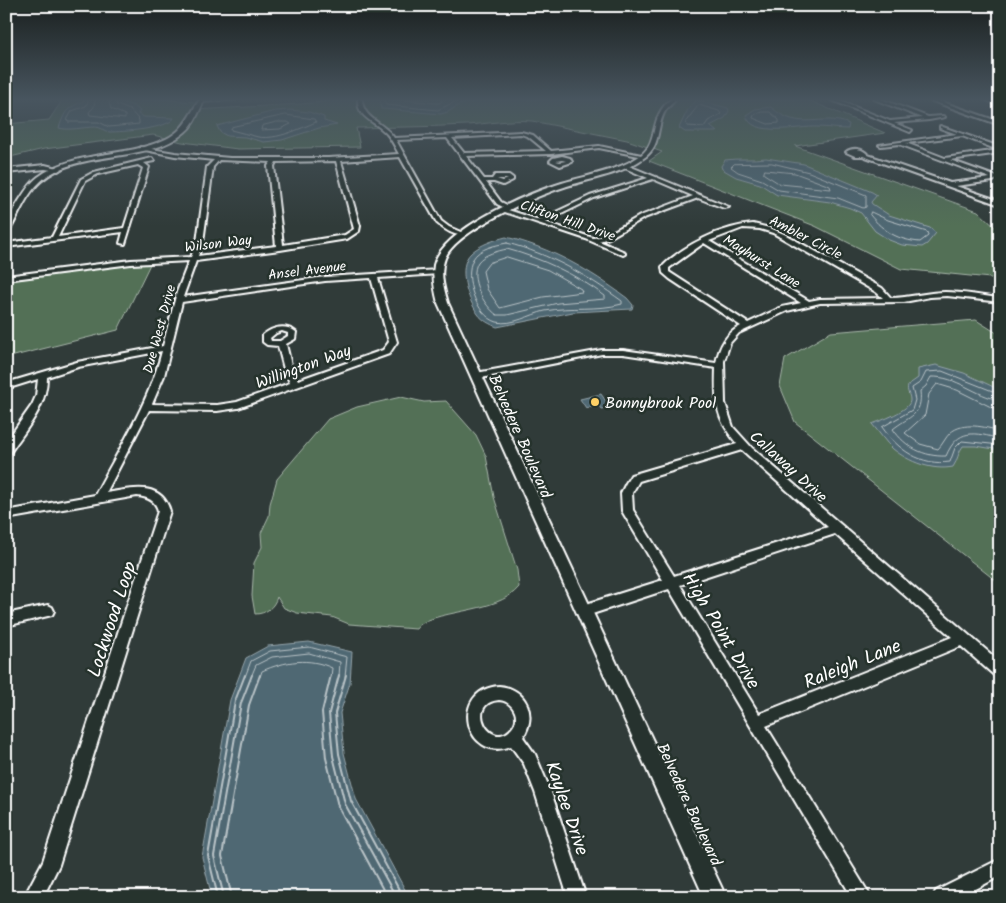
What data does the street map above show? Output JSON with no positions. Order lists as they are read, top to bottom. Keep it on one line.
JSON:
{"streets":{"street":["Clifton Hill Drive","Ambler Circle","Wilson Way","Mayhurst Lane","Ansel Avenue","Due West Drive","Willington Way","Belvedere Boulevard","Callaway Drive","Lockwood Loop","High Point Drive","Raleigh Lane","Kaylee Drive"]},"crossings":[["Clifton Hill Drive","Belvedere Boulevard"],["Ambler Circle","Mayhurst Lane"],["Ambler Circle","Callaway Drive"],["Wilson Way","Due West Drive"],["Mayhurst Lane","Callaway Drive"],["Ansel Avenue","Due West Drive"],["Ansel Avenue","Willington Way"],["Ansel Avenue","Belvedere Boulevard"],["Due West Drive","Willington Way"],["Due West Drive","Lockwood Loop"],["Callaway Drive","High Point Drive"],["Callaway Drive","Raleigh Lane"],["High Point Drive","Raleigh Lane"]],"places":["Bonnybrook Pool"]}
